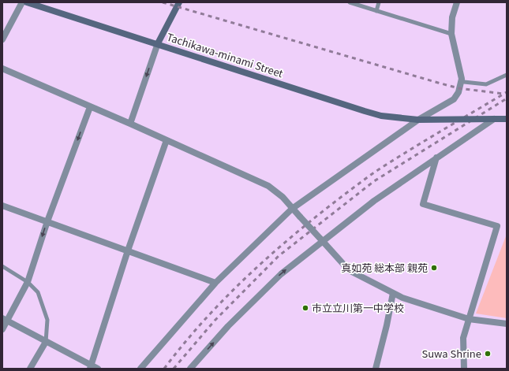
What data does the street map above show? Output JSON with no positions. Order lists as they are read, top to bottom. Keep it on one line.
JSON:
{"streets":{"street":["Tachikawa-minami Street"]},"places":["真如苑 総本部 親苑","市立立川第一中学校","Suwa Shrine"]}
